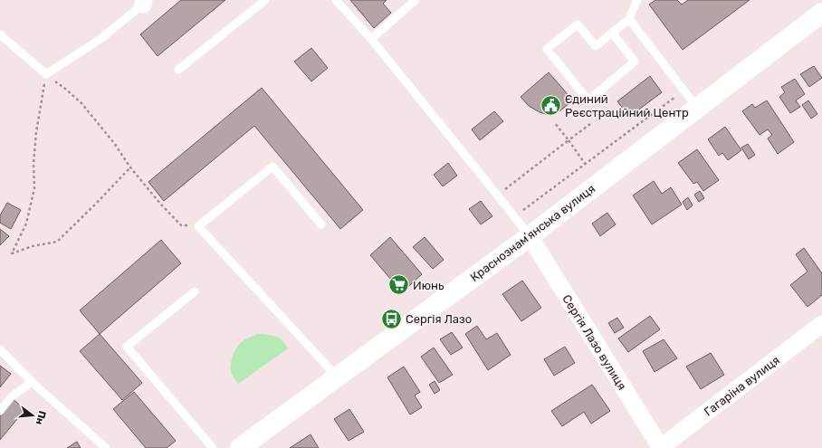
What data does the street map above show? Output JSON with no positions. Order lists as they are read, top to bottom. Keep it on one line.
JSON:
{"streets":{"street":["Краснознамʼянська вулиця","Сергія Лазо вулиця","Гагаріна вулиця"]},"crossings":[["Краснознамʼянська вулиця","Сергія Лазо вулиця"],["Сергія Лазо вулиця","Гагаріна вулиця"]],"places":{"public building":["Єдиний Реєстраційний Центр"],"supermarket":["Июнь"],"bus stop":["Сергія Лазо"]},"north":"right"}
